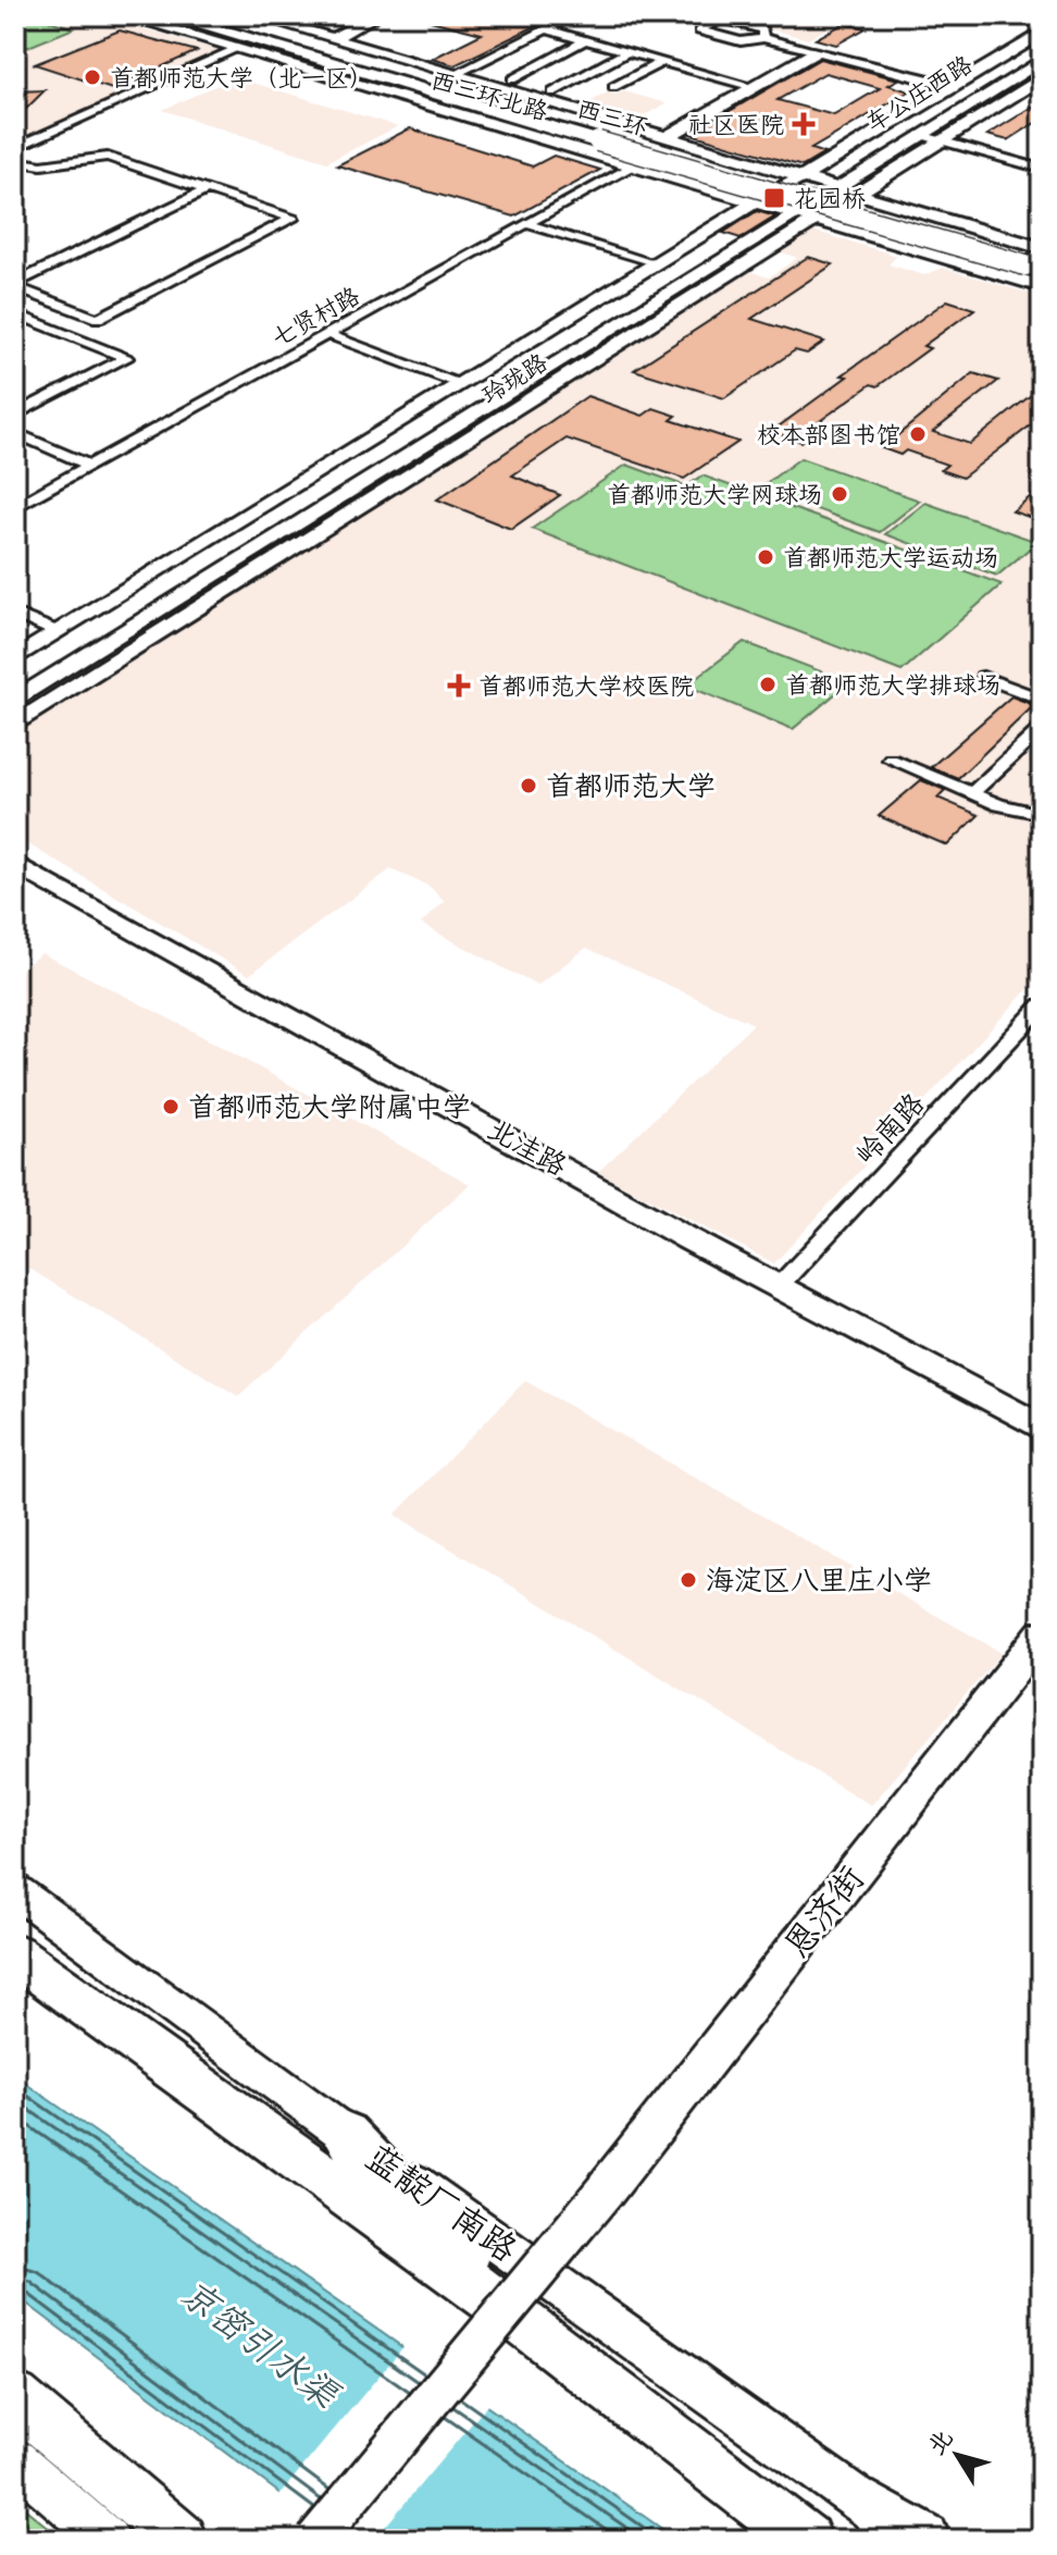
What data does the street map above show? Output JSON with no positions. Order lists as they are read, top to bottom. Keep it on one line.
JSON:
{"streets":{"highway":["西三环","蓝靛厂南路"],"main road":["车公庄西路","玲珑路"],"street":["西三环北路","七贤村路","岭南路","北洼路","恩济街"]},"crossings":[["车公庄西路","西三环北路"],["车公庄西路","玲珑路"],["西三环北路","七贤村路"],["西三环北路","玲珑路"],["岭南路","北洼路"]],"water":["京密引水渠"],"places":{"other":["首都师范大学（北一区）","校本部图书馆","首都师范大学网球场","首都师范大学运动场","首都师范大学排球场","首都师范大学","首都师范大学附属中学","海淀区八里庄小学"],"health":["社区医院","首都师范大学校医院"],"transit":["花园桥"]},"north":"top left"}
